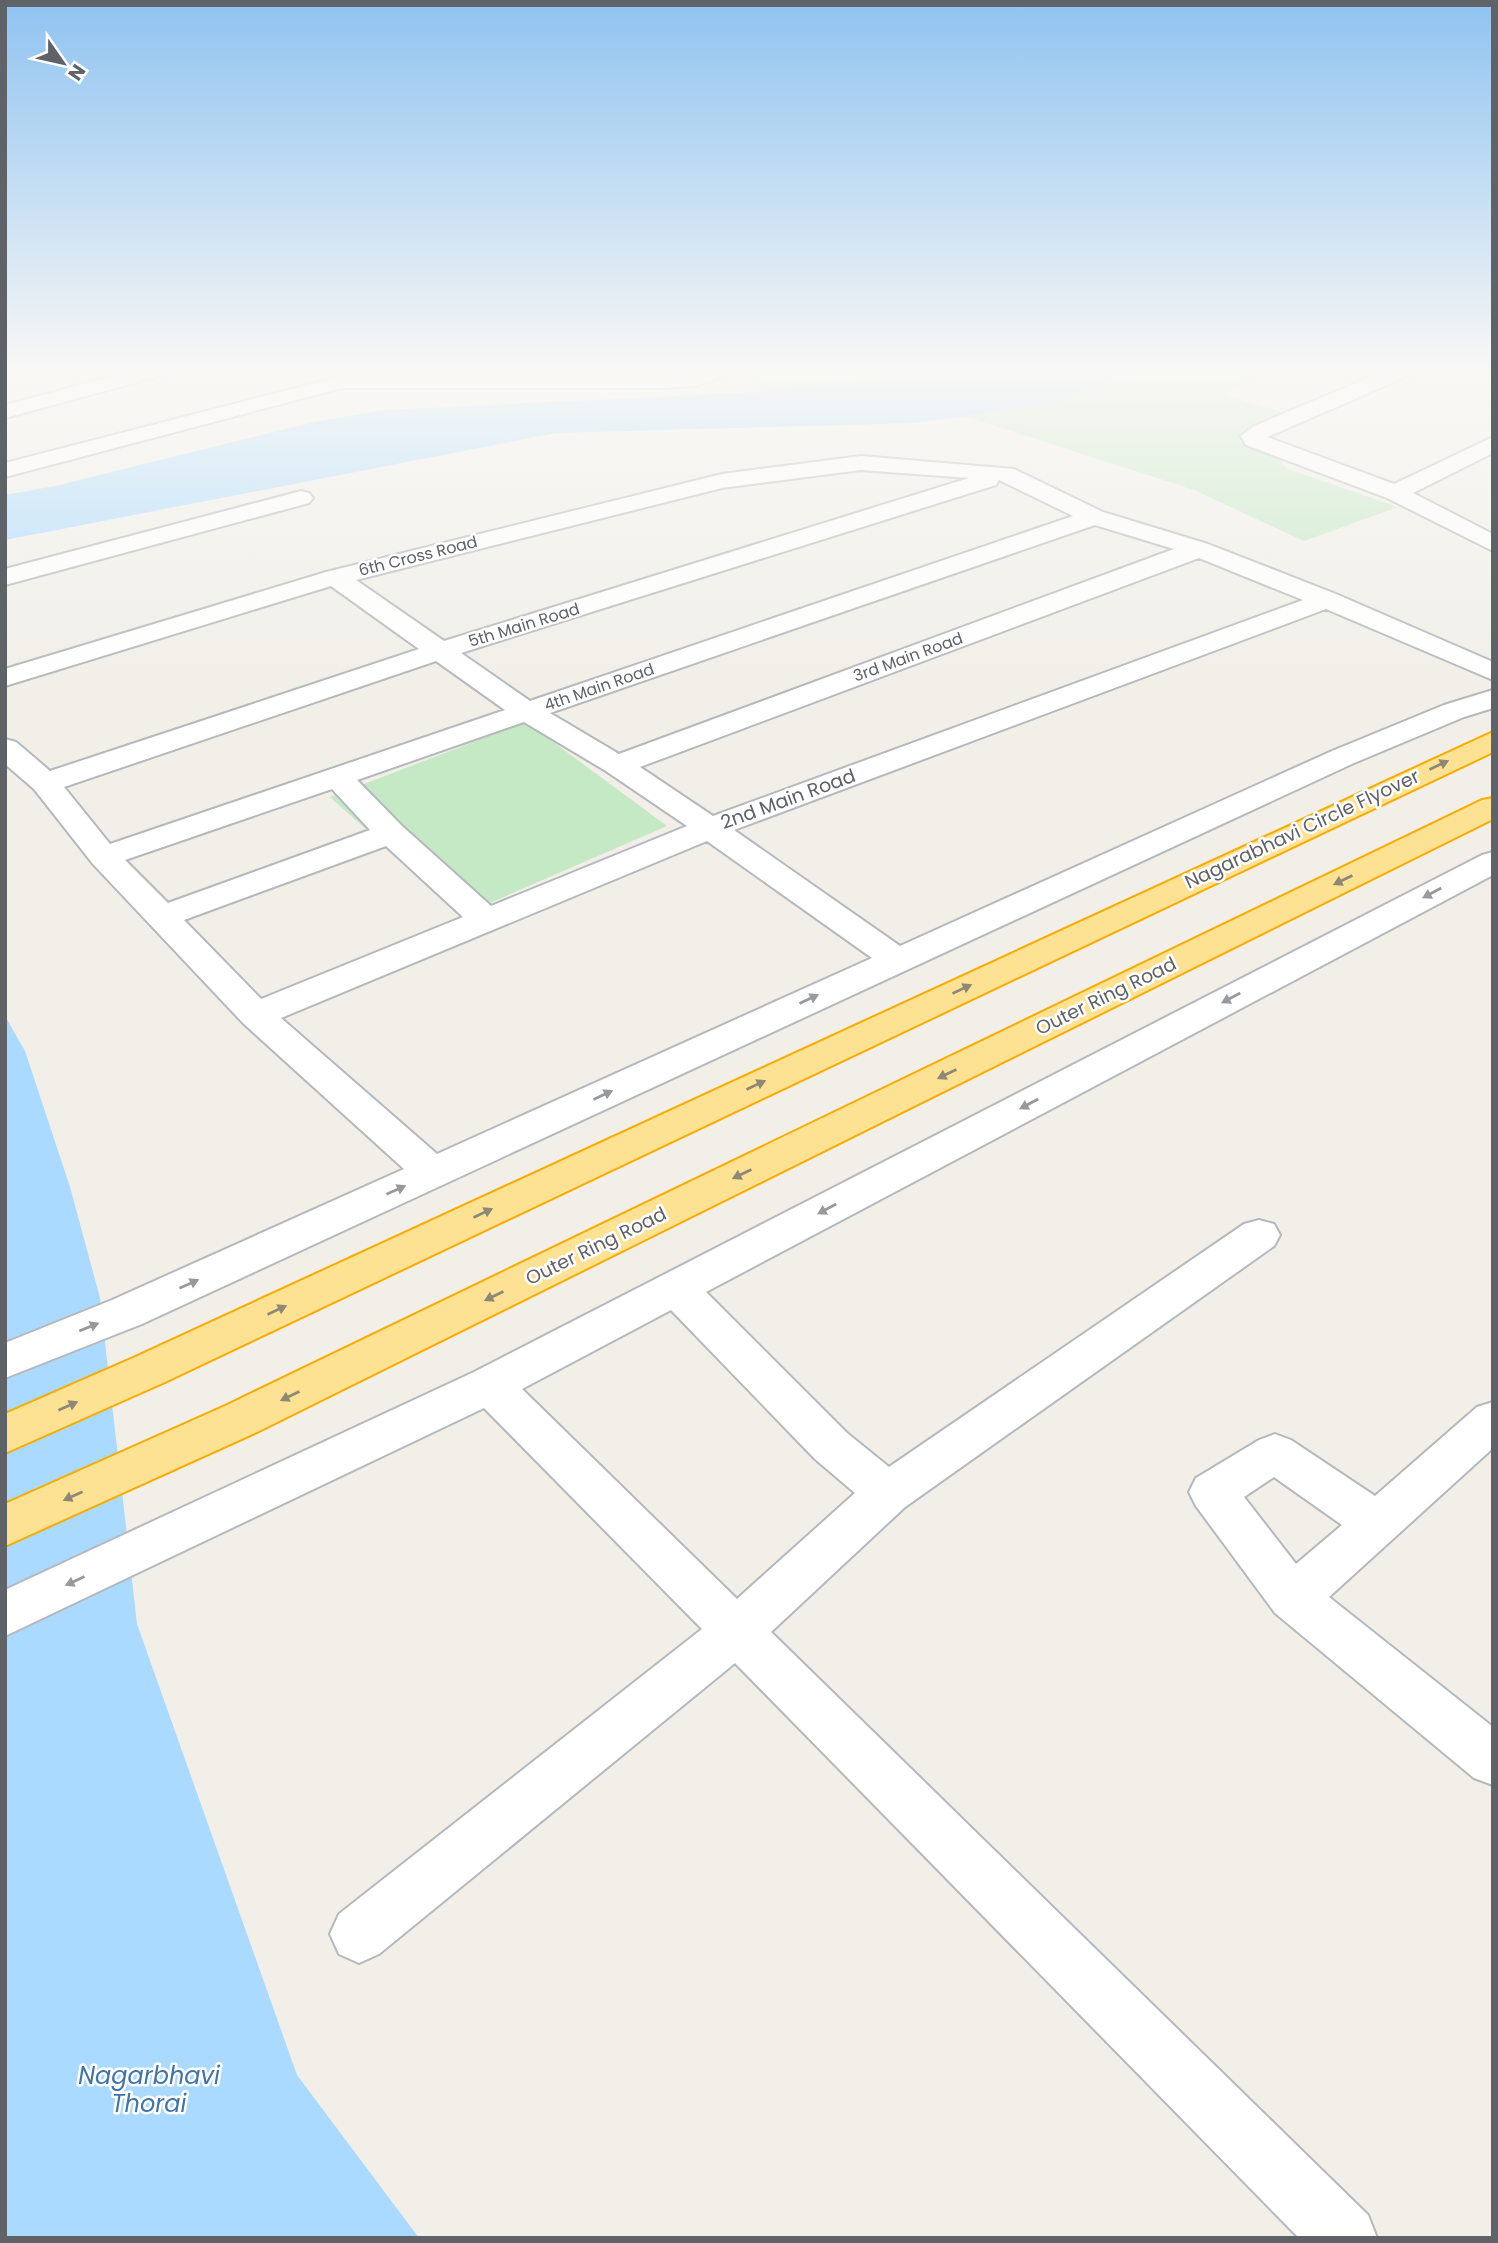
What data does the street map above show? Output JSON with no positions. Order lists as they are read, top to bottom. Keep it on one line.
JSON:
{"streets":{"highway":["Nagarabhavi Circle Flyover","Outer Ring Road"],"street":["6th Cross Road","5th Main Road","3rd Main Road","4th Main Road","2nd Main Road"]},"one_way":["Nagarabhavi Circle Flyover","Outer Ring Road"],"water":["Nagarbhavi Thorai"],"north":"bottom right"}
